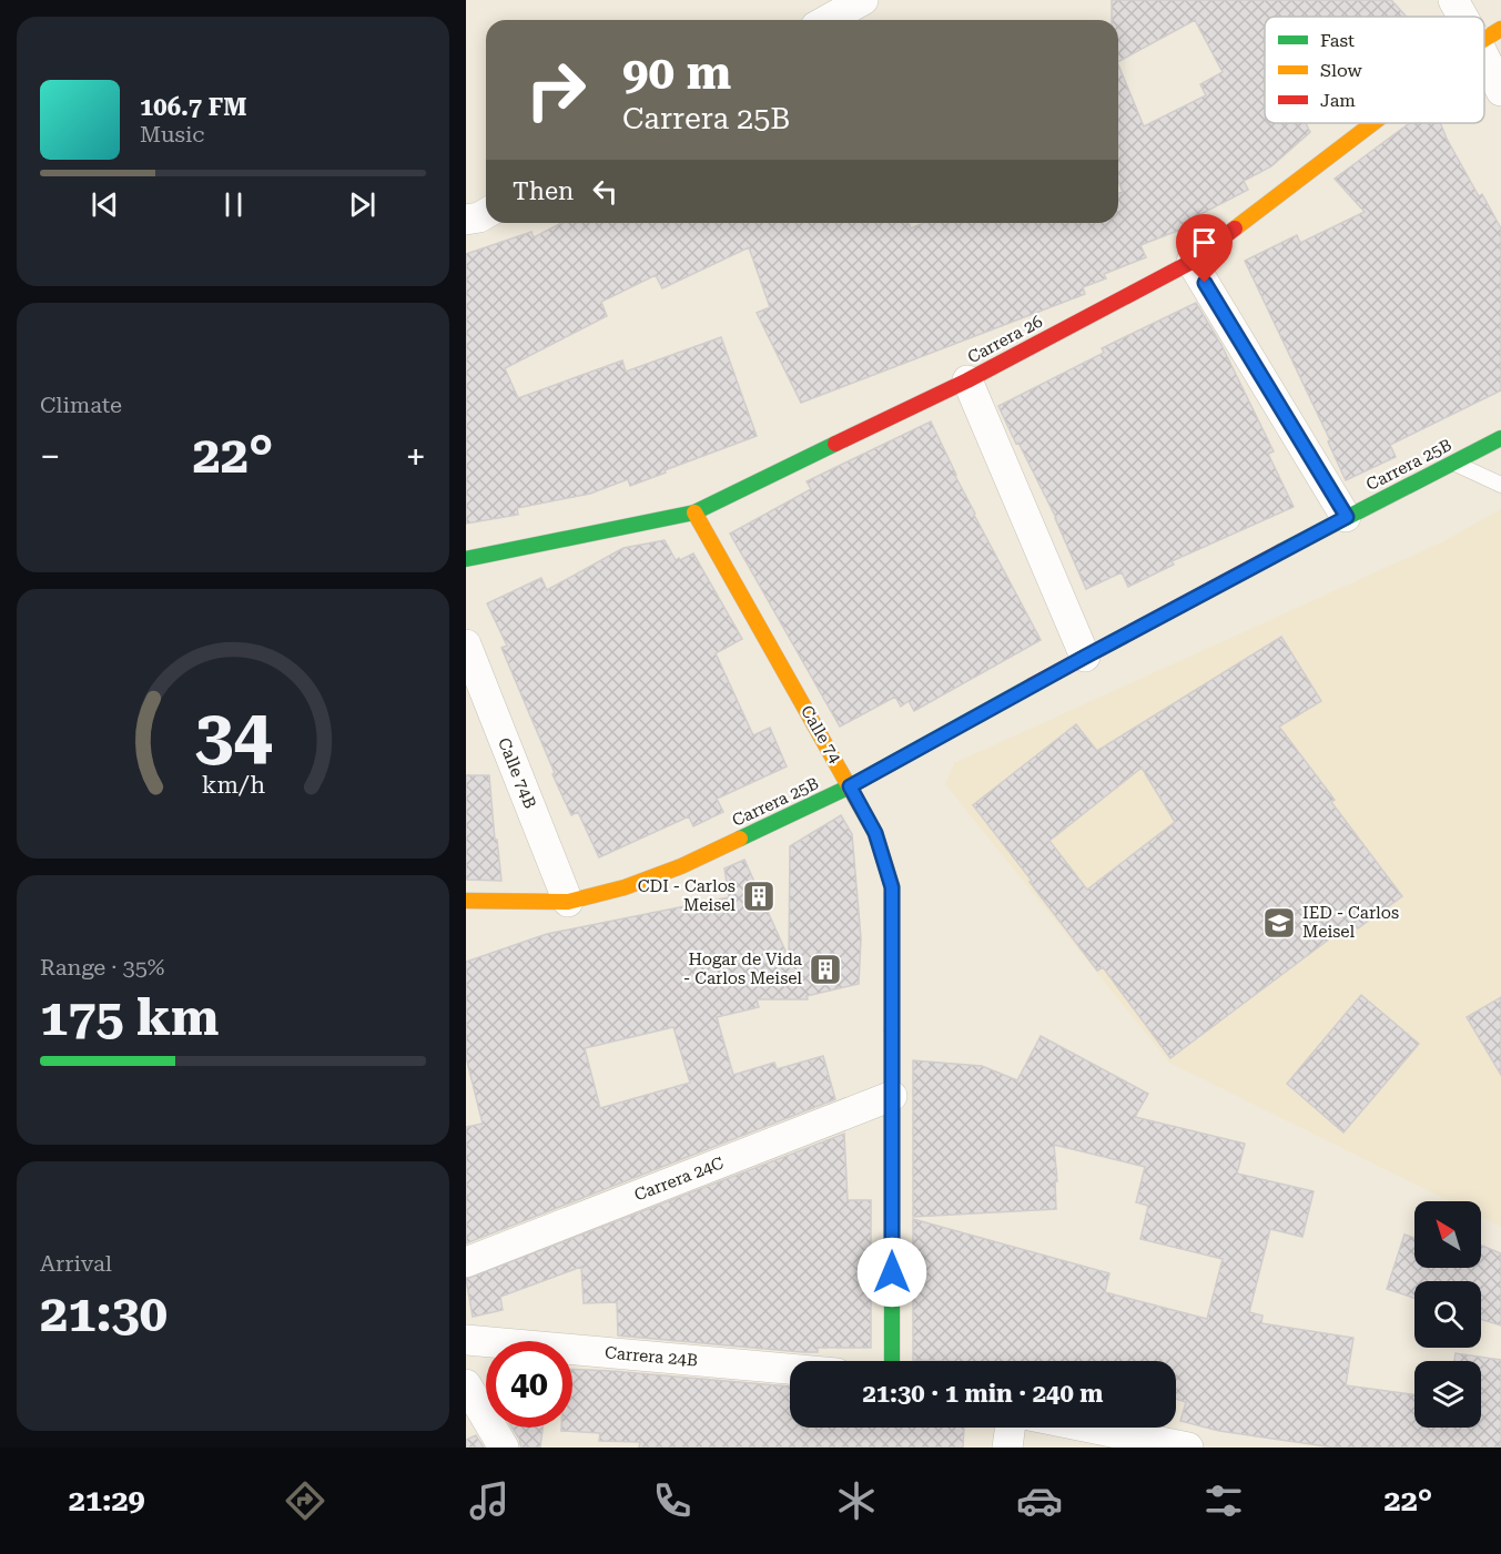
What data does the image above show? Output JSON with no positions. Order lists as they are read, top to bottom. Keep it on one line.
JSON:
{"streets":{"street":["Carrera 26","Carrera 25B","Calle 74","Calle 74B","Carrera 24C","Carrera 24B"]},"crossings":[["Carrera 26","Calle 74"],["Carrera 25B","Calle 74"],["Carrera 25B","Calle 74B"],["Calle 74","Carrera 24C"]],"places":{"building":["CDI - Carlos Meisel","Hogar de Vida - Carlos Meisel"],"school or university":["IED - Carlos Meisel"]},"legend":["Fast","Slow","Jam"],"north":"top left","page":{"turn":["90 m","Carrera 25B"],"song":["106.7 FM","Music"],"then":"Then","tile":["Climate",["Range · 35%","175 km"],["Arrival","21:30"]],"heat":["−","22°","+"],"limit":"40","trip":"21:30 · 1 min · 240 m","tabs":["21:29","22°"],"gauge":["34","km/h"]}}
